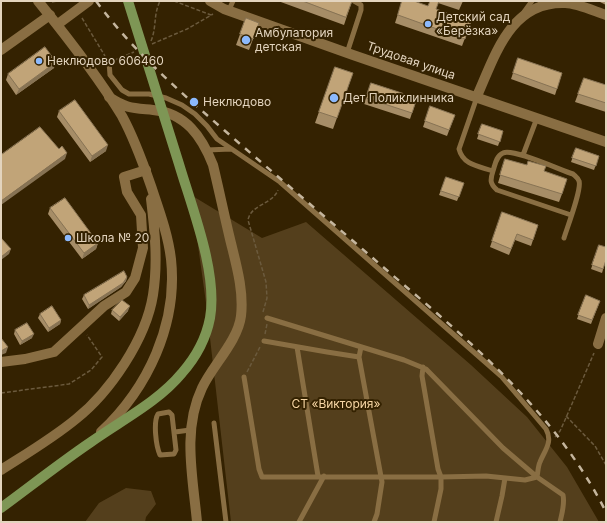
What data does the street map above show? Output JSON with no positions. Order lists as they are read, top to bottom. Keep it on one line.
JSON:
{"streets":{"street":["Трудовая улица"]},"parks":["СТ «Виктория»"],"places":["Детский сад «Берёзка»","Амбулатория детская","Неклюдово 606460","Дет Поликлинника","Неклюдово","Школа № 20"]}
